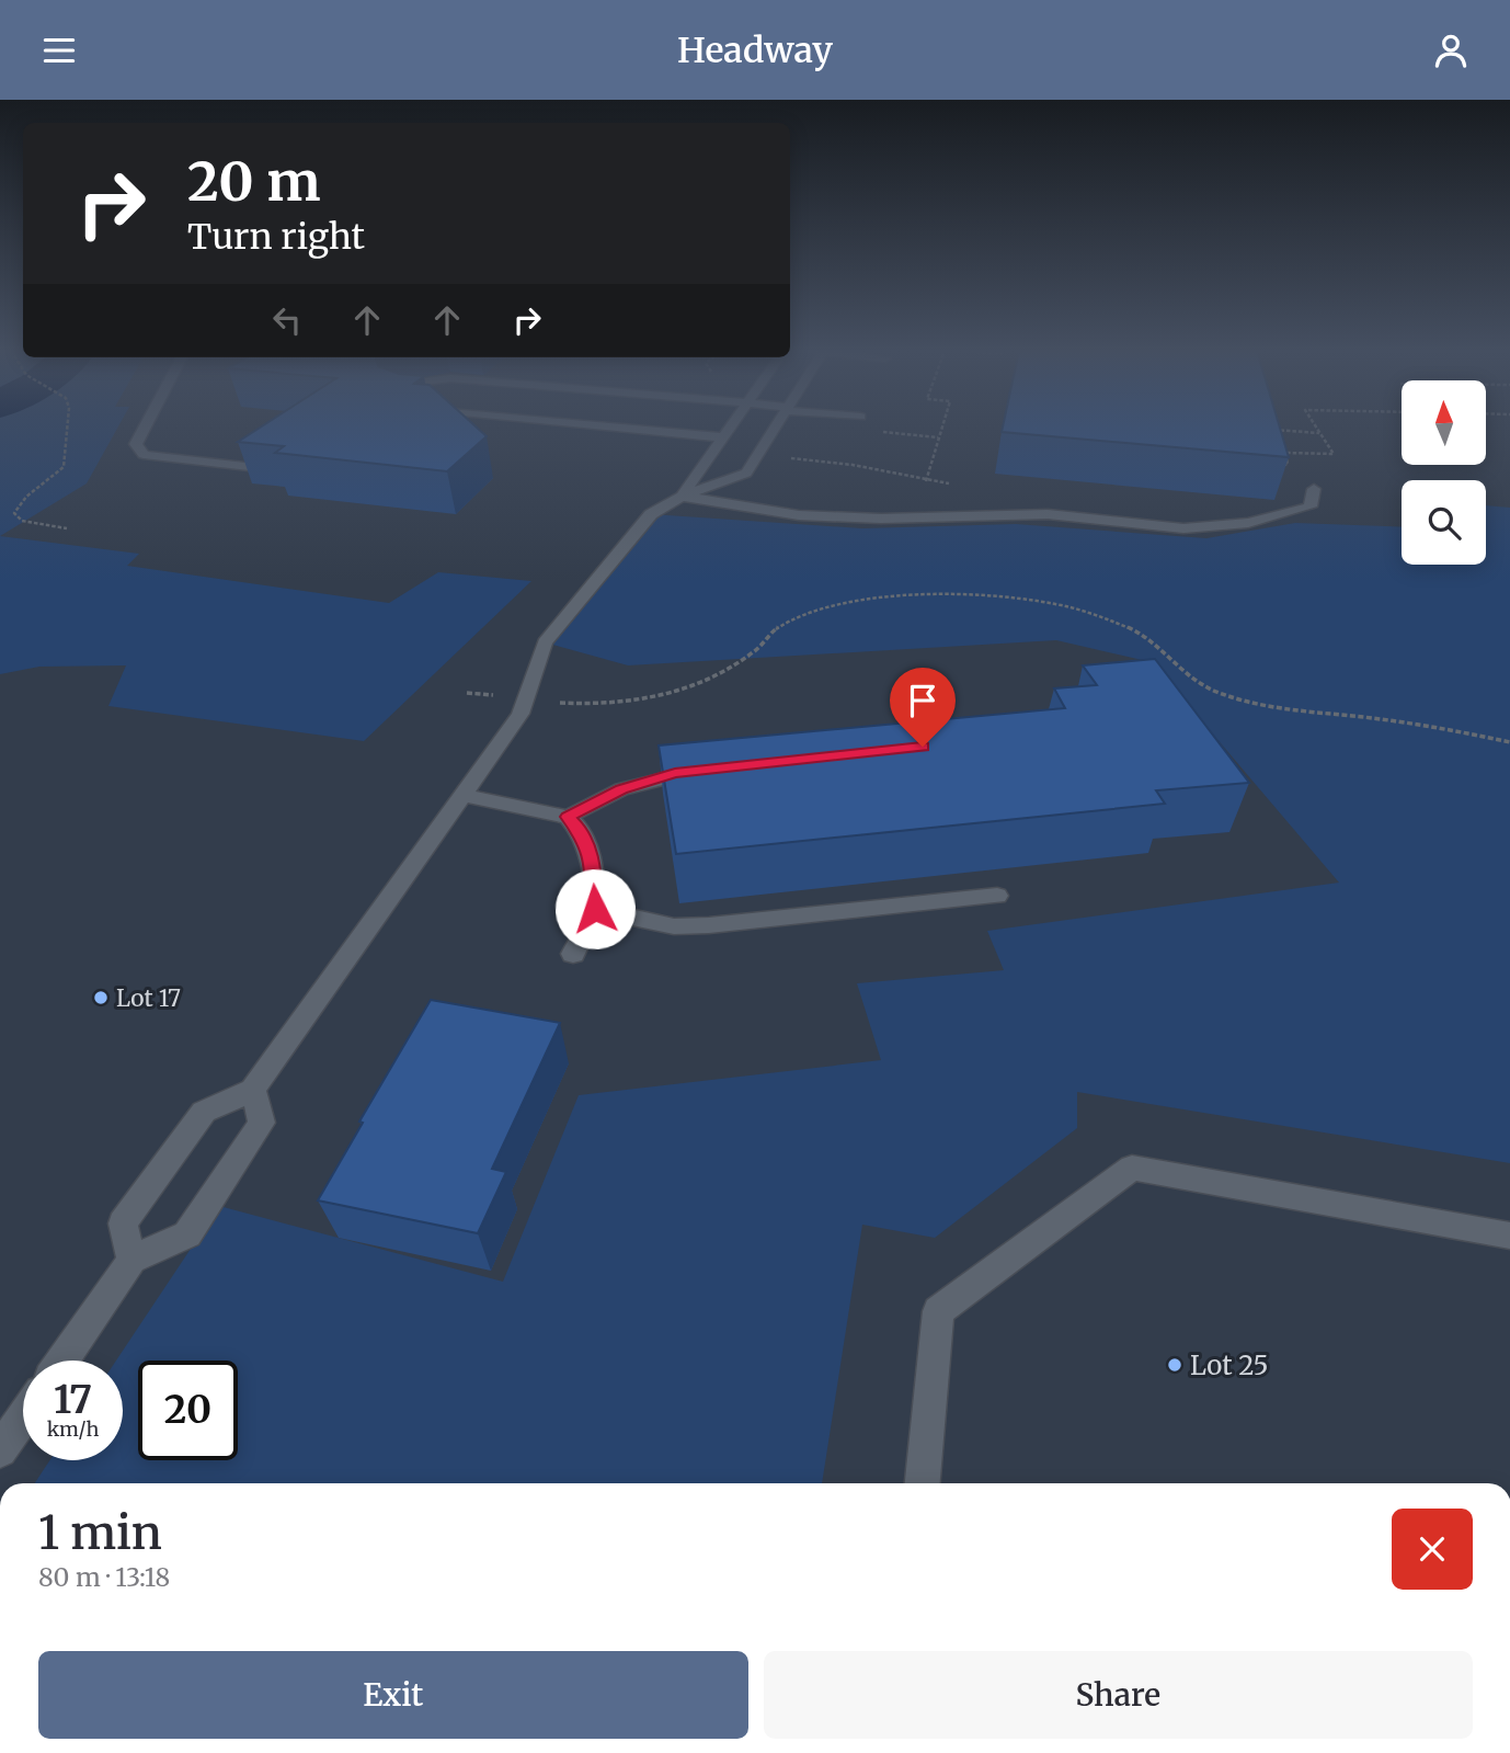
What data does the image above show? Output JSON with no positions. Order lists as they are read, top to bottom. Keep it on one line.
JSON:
{"places":["Lot 17","Lot 25"],"north":"top","page":{"header":"Headway","turn":["20 m","Turn right"],"speed":"17 km/h","limit":"20","heading":["1 min","80 m · 13:18"],"buttons":["Exit","Share"]}}
